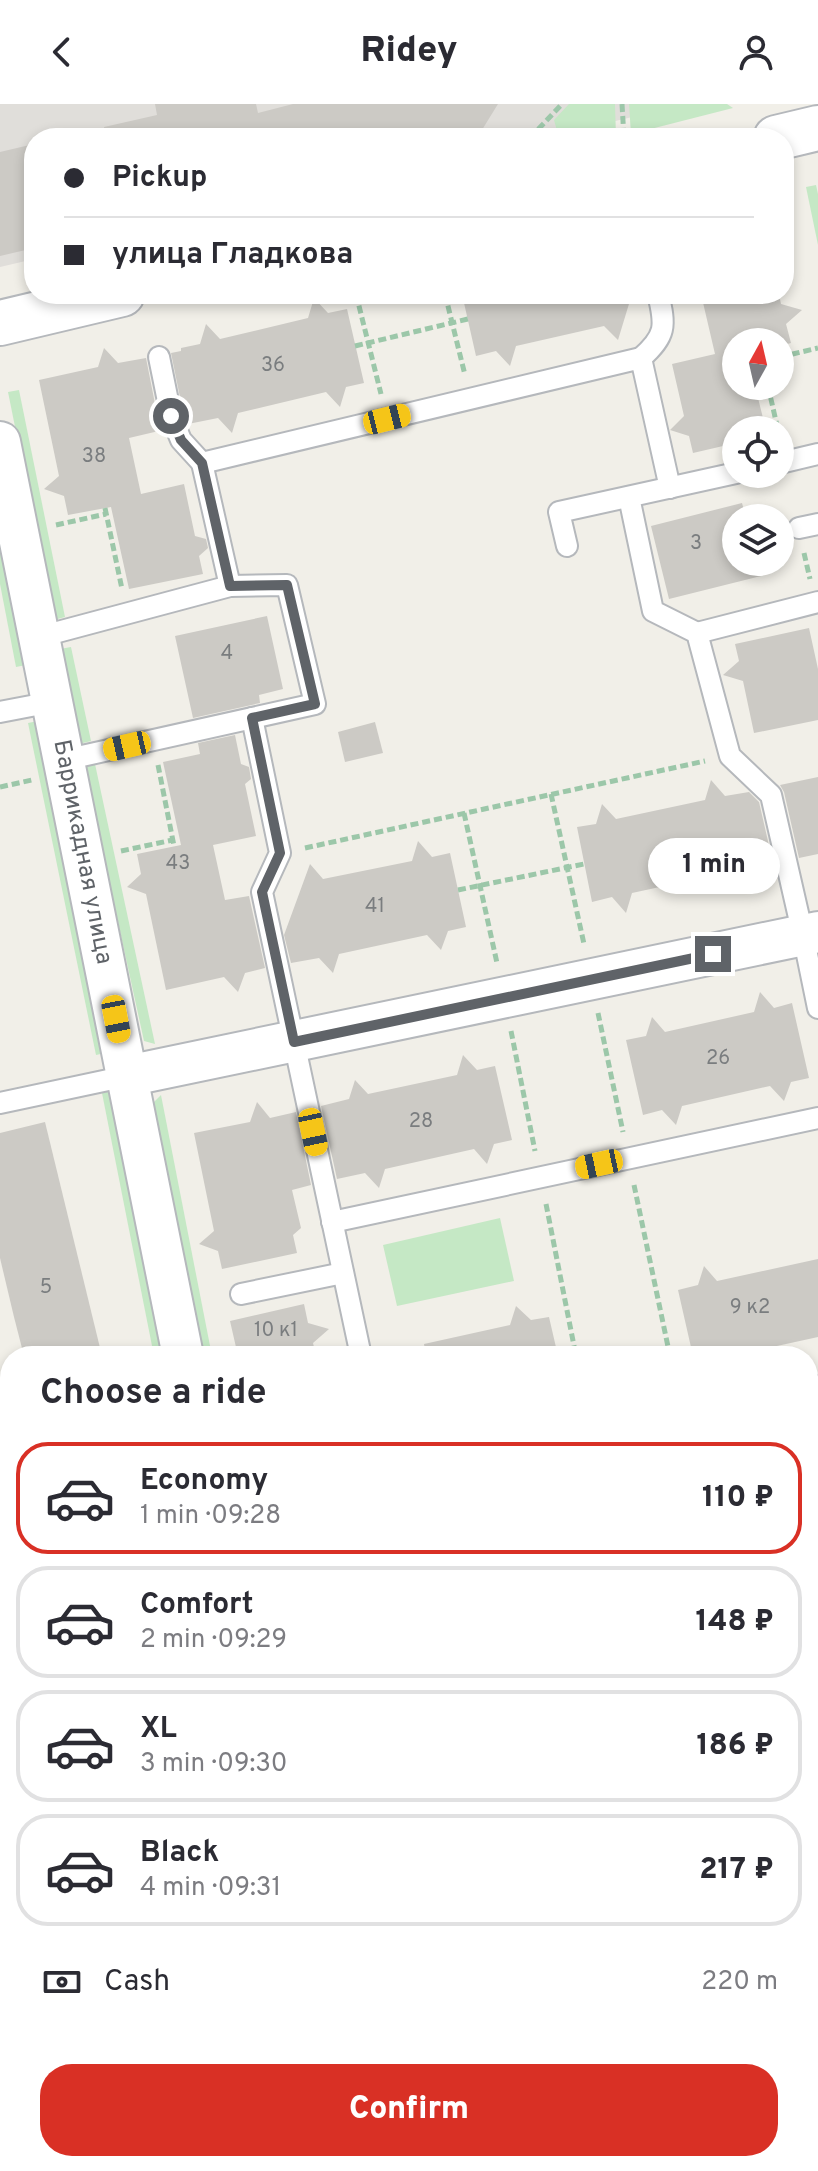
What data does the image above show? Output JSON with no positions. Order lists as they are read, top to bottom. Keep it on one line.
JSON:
{"streets":{"street":["Баррикадная улица"]},"house_numbers":["36","38","3","4","43","41","26","28","5","9 к2","10 к1"],"north":"top","page":{"header":"Ridey","banner":["Pickup","улица Гладкова"],"bubble":"1 min","heading":"Choose a ride","list":[{"name":"Economy","note":"1 min · 09:28","value":"110 ₽"},{"name":"Comfort","note":"2 min · 09:29","value":"148 ₽"},{"name":"XL","note":"3 min · 09:30","value":"186 ₽"},{"name":"Black","note":"4 min · 09:31","value":"217 ₽"}],"pay":["Cash","220 m"],"buttons":"Confirm"}}
